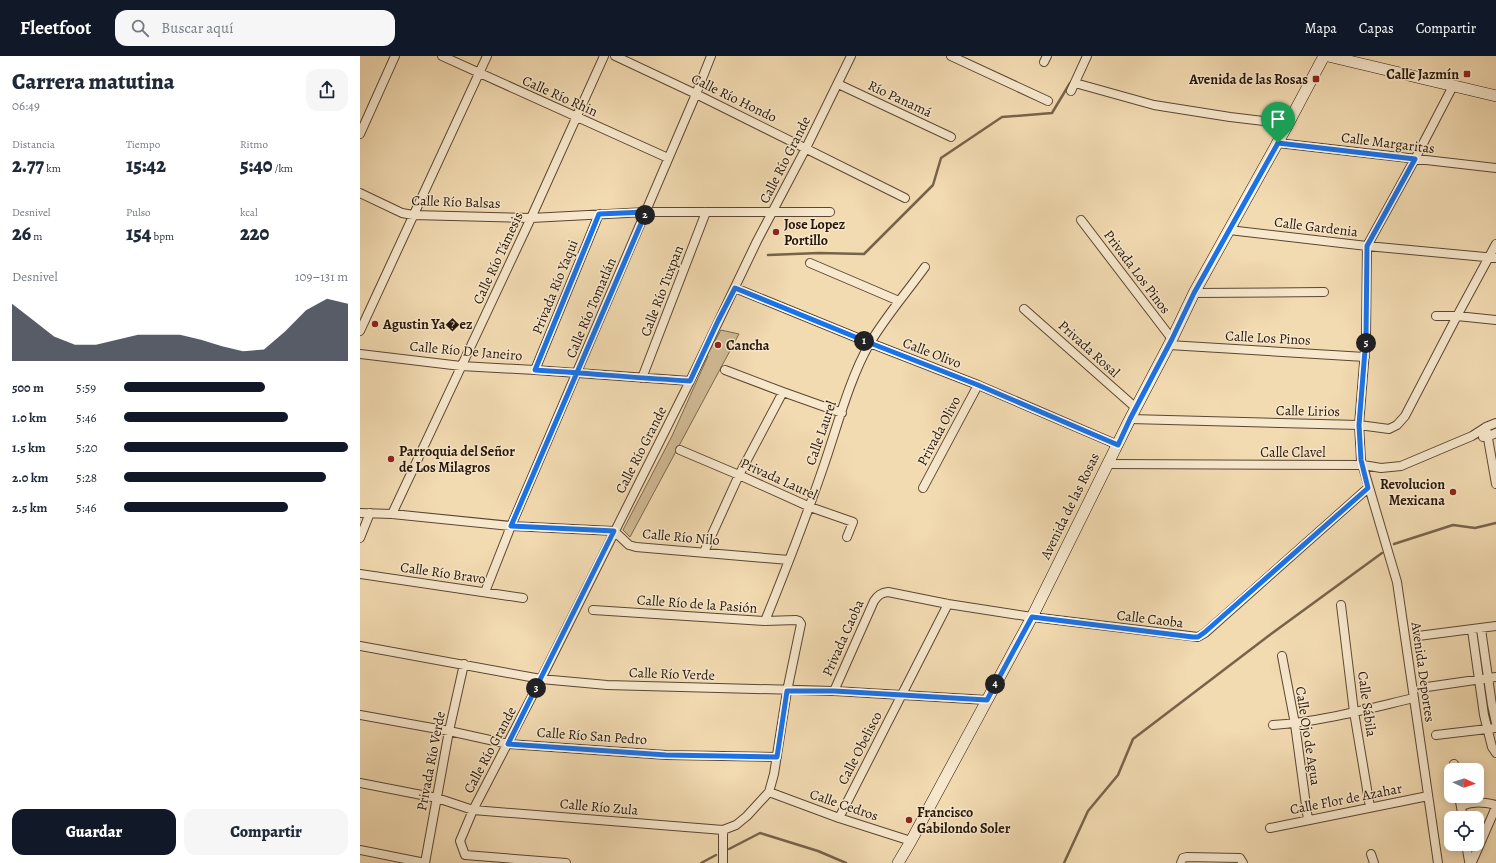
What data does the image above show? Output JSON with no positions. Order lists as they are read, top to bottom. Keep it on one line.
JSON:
{"streets":{"street":["Calle Río Rhin","Calle Río Hondo","Río Panamá","Calle Margaritas","Calle Río Grande","Calle Río Balsas","Calle Gardenia","Calle Río Támesis","Privada Los Pinos","Privada Río Yaqui","Calle Río Tuxpan","Calle Río Tomatlán","Calle Los Pinos","Privada Rosal","Calle Río De Janeiro","Calle Olivo","Calle Lirios","Privada Olivo","Calle Laurel","Calle Clavel","Privada Laurel","Avenida de las Rosas","Calle Río Nilo","Calle Río Bravo","Calle Río de la Pasión","Calle Caoba","Privada Caoba","Avenida Deportes","Calle Río Verde","Calle Sábila","Calle Río San Pedro","Calle Ojo de Agua","Calle Obelisco","Privada Río Verde","Calle Flor de Azahar","Calle Cedros","Calle Río Zula"]},"crossings":[["Calle Río Rhin","Calle Río Támesis"],["Calle Río Rhin","Calle Río Tomatlán"],["Calle Río Hondo","Calle Río Grande"],["Calle Río Hondo","Calle Río Tomatlán"],["Río Panamá","Calle Río Grande"],["Calle Margaritas","Avenida de las Rosas"],["Calle Río Grande","Calle Río Balsas"],["Calle Río Grande","Calle Río De Janeiro"],["Calle Río Grande","Calle Olivo"],["Calle Río Grande","Calle Río Nilo"],["Calle Río Grande","Calle Río Verde"],["Calle Río Grande","Calle Río San Pedro"],["Calle Río Grande","Calle Río Zula"],["Calle Río Balsas","Calle Río Támesis"],["Calle Río Balsas","Privada Río Yaqui"],["Calle Río Balsas","Calle Río Tuxpan"],["Calle Río Balsas","Calle Río Tomatlán"],["Calle Gardenia","Calle Lirios"],["Calle Gardenia","Avenida de las Rosas"],["Calle Río Támesis","Calle Río De Janeiro"],["Privada Los Pinos","Calle Los Pinos"],["Privada Los Pinos","Avenida de las Rosas"],["Privada Río Yaqui","Calle Río De Janeiro"],["Calle Río Tuxpan","Calle Río De Janeiro"],["Calle Río Tomatlán","Calle Río De Janeiro"],["Calle Río Tomatlán","Calle Río Bravo"],["Calle Los Pinos","Avenida de las Rosas"],["Privada Rosal","Avenida de las Rosas"],["Calle Olivo","Privada Olivo"],["Calle Olivo","Calle Laurel"],["Calle Olivo","Avenida de las Rosas"],["Calle Lirios","Avenida de las Rosas"],["Calle Laurel","Privada Laurel"],["Calle Laurel","Calle Río Nilo"],["Calle Laurel","Calle Río de la Pasión"],["Calle Clavel","Avenida de las Rosas"],["Avenida de las Rosas","Calle Caoba"],["Avenida de las Rosas","Calle Río Verde"],["Avenida de las Rosas","Calle Cedros"],["Calle Río de la Pasión","Calle Río Verde"],["Calle Caoba","Privada Caoba"],["Calle Caoba","Avenida Deportes"],["Calle Caoba","Calle Obelisco"],["Privada Caoba","Calle Río Verde"],["Avenida Deportes","Calle Flor de Azahar"],["Calle Río Verde","Calle Obelisco"],["Calle Río Verde","Privada Río Verde"],["Calle Sábila","Calle Flor de Azahar"],["Calle Río San Pedro","Privada Río Verde"],["Calle Ojo de Agua","Calle Flor de Azahar"],["Calle Obelisco","Calle Cedros"],["Privada Río Verde","Calle Río Zula"]],"places":{"transit":["Calle Jazmín","Avenida de las Rosas"],"other":["Jose Lopez Portillo","Agustin Ya�ez","Cancha","Parroquia del Señor de Los Milagros","Revolucion Mexicana","Francisco Gabilondo Soler"]},"north":"right","page":{"header":"Fleetfoot","search":"Buscar aquí","nav":["Mapa","Capas","Compartir"],"heading":["Carrera matutina","06:49"],"stats":[["Distancia","2.77 km"],["Tiempo","15:42"],["Ritmo","5:40 /km"],["Desnivel","26 m"],["Pulso","154 bpm"],["kcal","220"]],"pins":["2","1","5","4","3"],"chart":["Desnivel","109–131 m"],"list":[{"name":"500 m","note":"5:59"},{"name":"1.0 km","note":"5:46"},{"name":"1.5 km","note":"5:20"},{"name":"2.0 km","note":"5:28"},{"name":"2.5 km","note":"5:46"}],"buttons":["Guardar","Compartir"]}}
